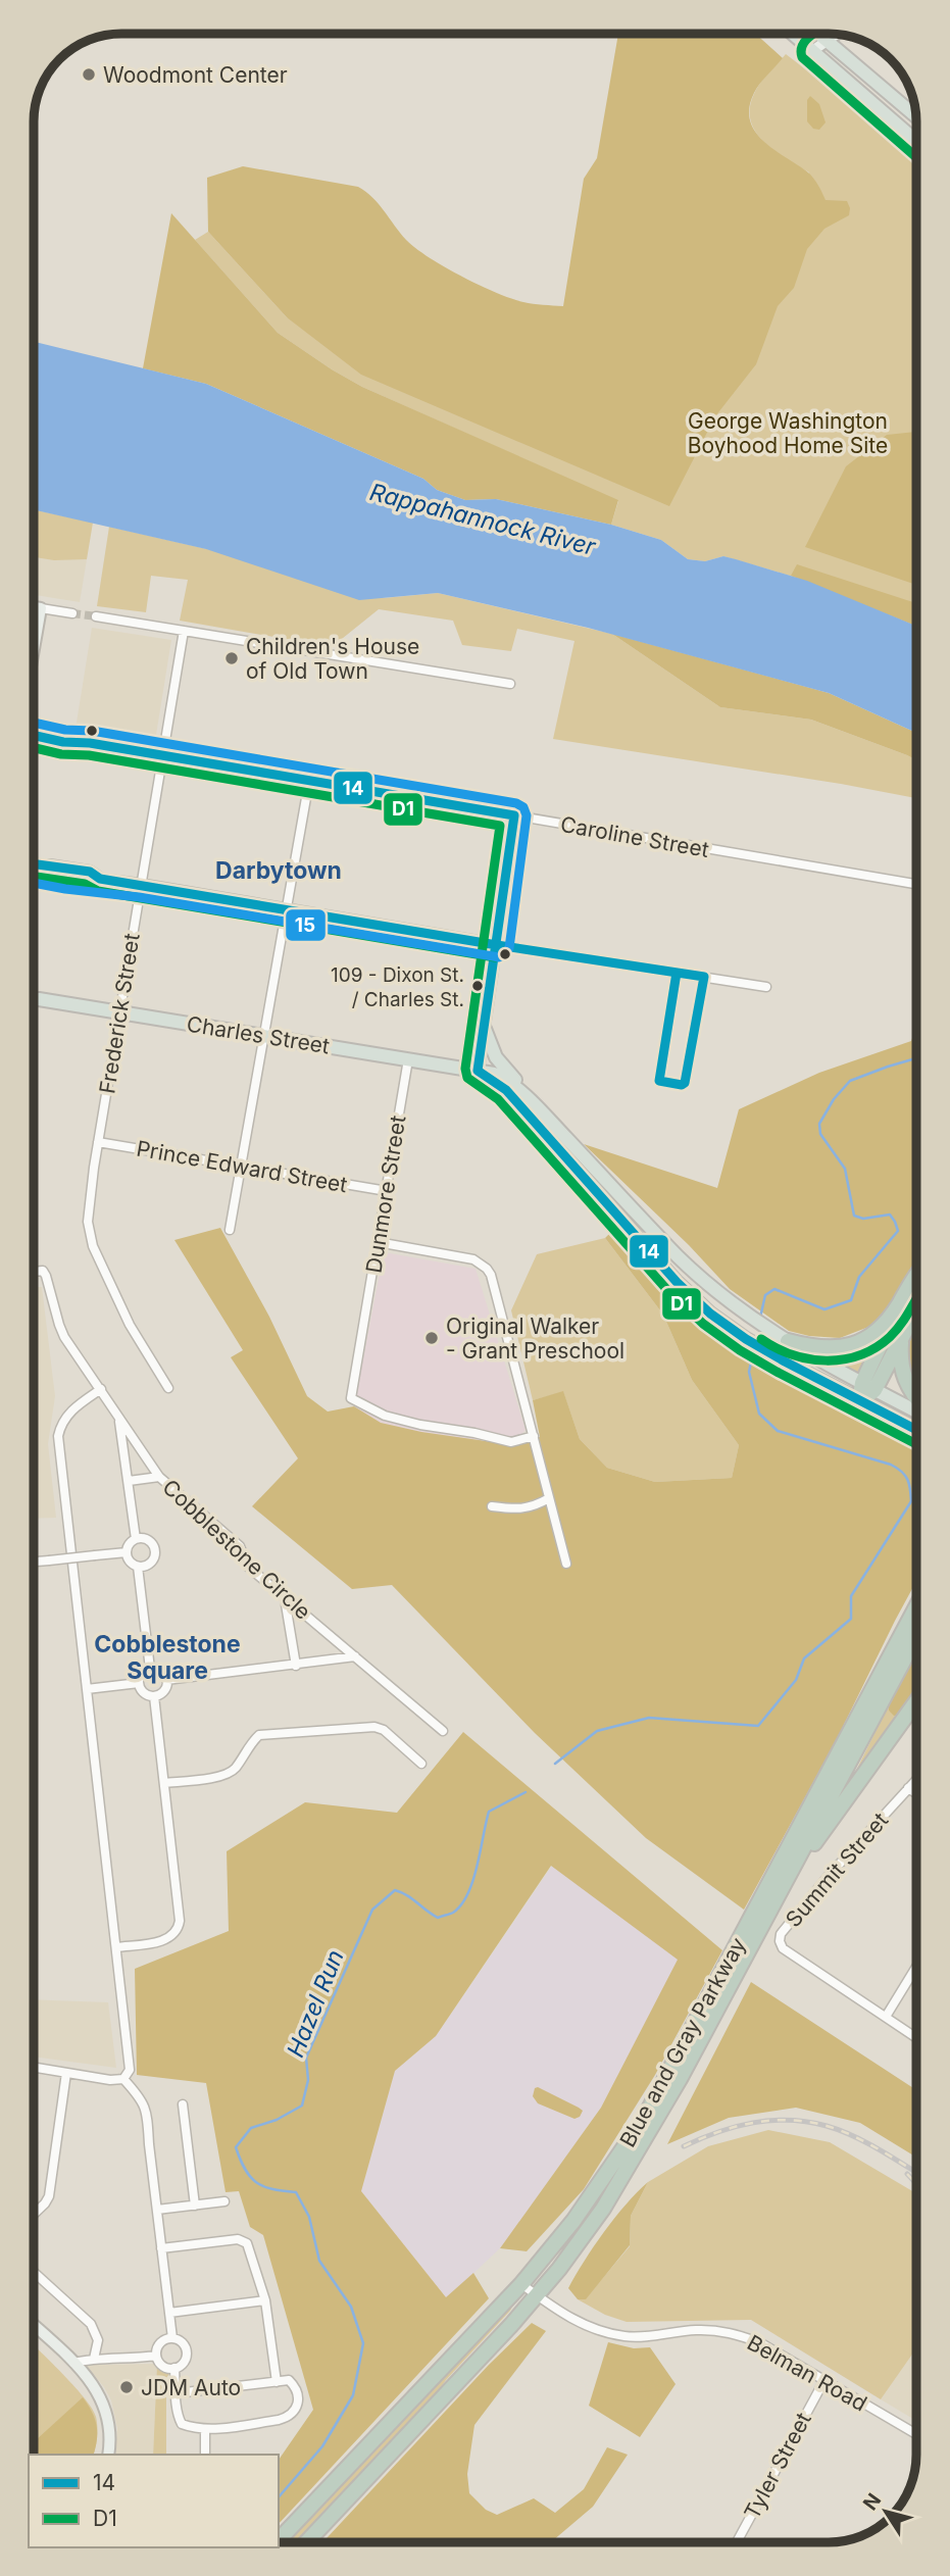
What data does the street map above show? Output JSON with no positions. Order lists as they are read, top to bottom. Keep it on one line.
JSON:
{"streets":{"highway":["Blue and Gray Parkway"],"main road":["Charles Street"],"street":["Caroline Street","Frederick Street","Prince Edward Street","Dunmore Street","Cobblestone Circle","Summit Street","Belman Road","Tyler Street"]},"crossings":[["Caroline Street","Frederick Street"],["Frederick Street","Charles Street"],["Frederick Street","Prince Edward Street"],["Charles Street","Dunmore Street"],["Prince Edward Street","Dunmore Street"],["Blue and Gray Parkway","Belman Road"],["Belman Road","Tyler Street"]],"districts":["Darbytown","Cobblestone Square"],"water":["Rappahannock River","Hazel Run"],"parks":["George Washington Boyhood Home Site"],"places":["Woodmont Center","Children's House of Old Town","109 - Dixon St. / Charles St.","Original Walker - Grant Preschool","JDM Auto"],"lines":["transit line D1","transit line 15","transit line 14"],"legend":["14","D1"],"north":"top left"}
